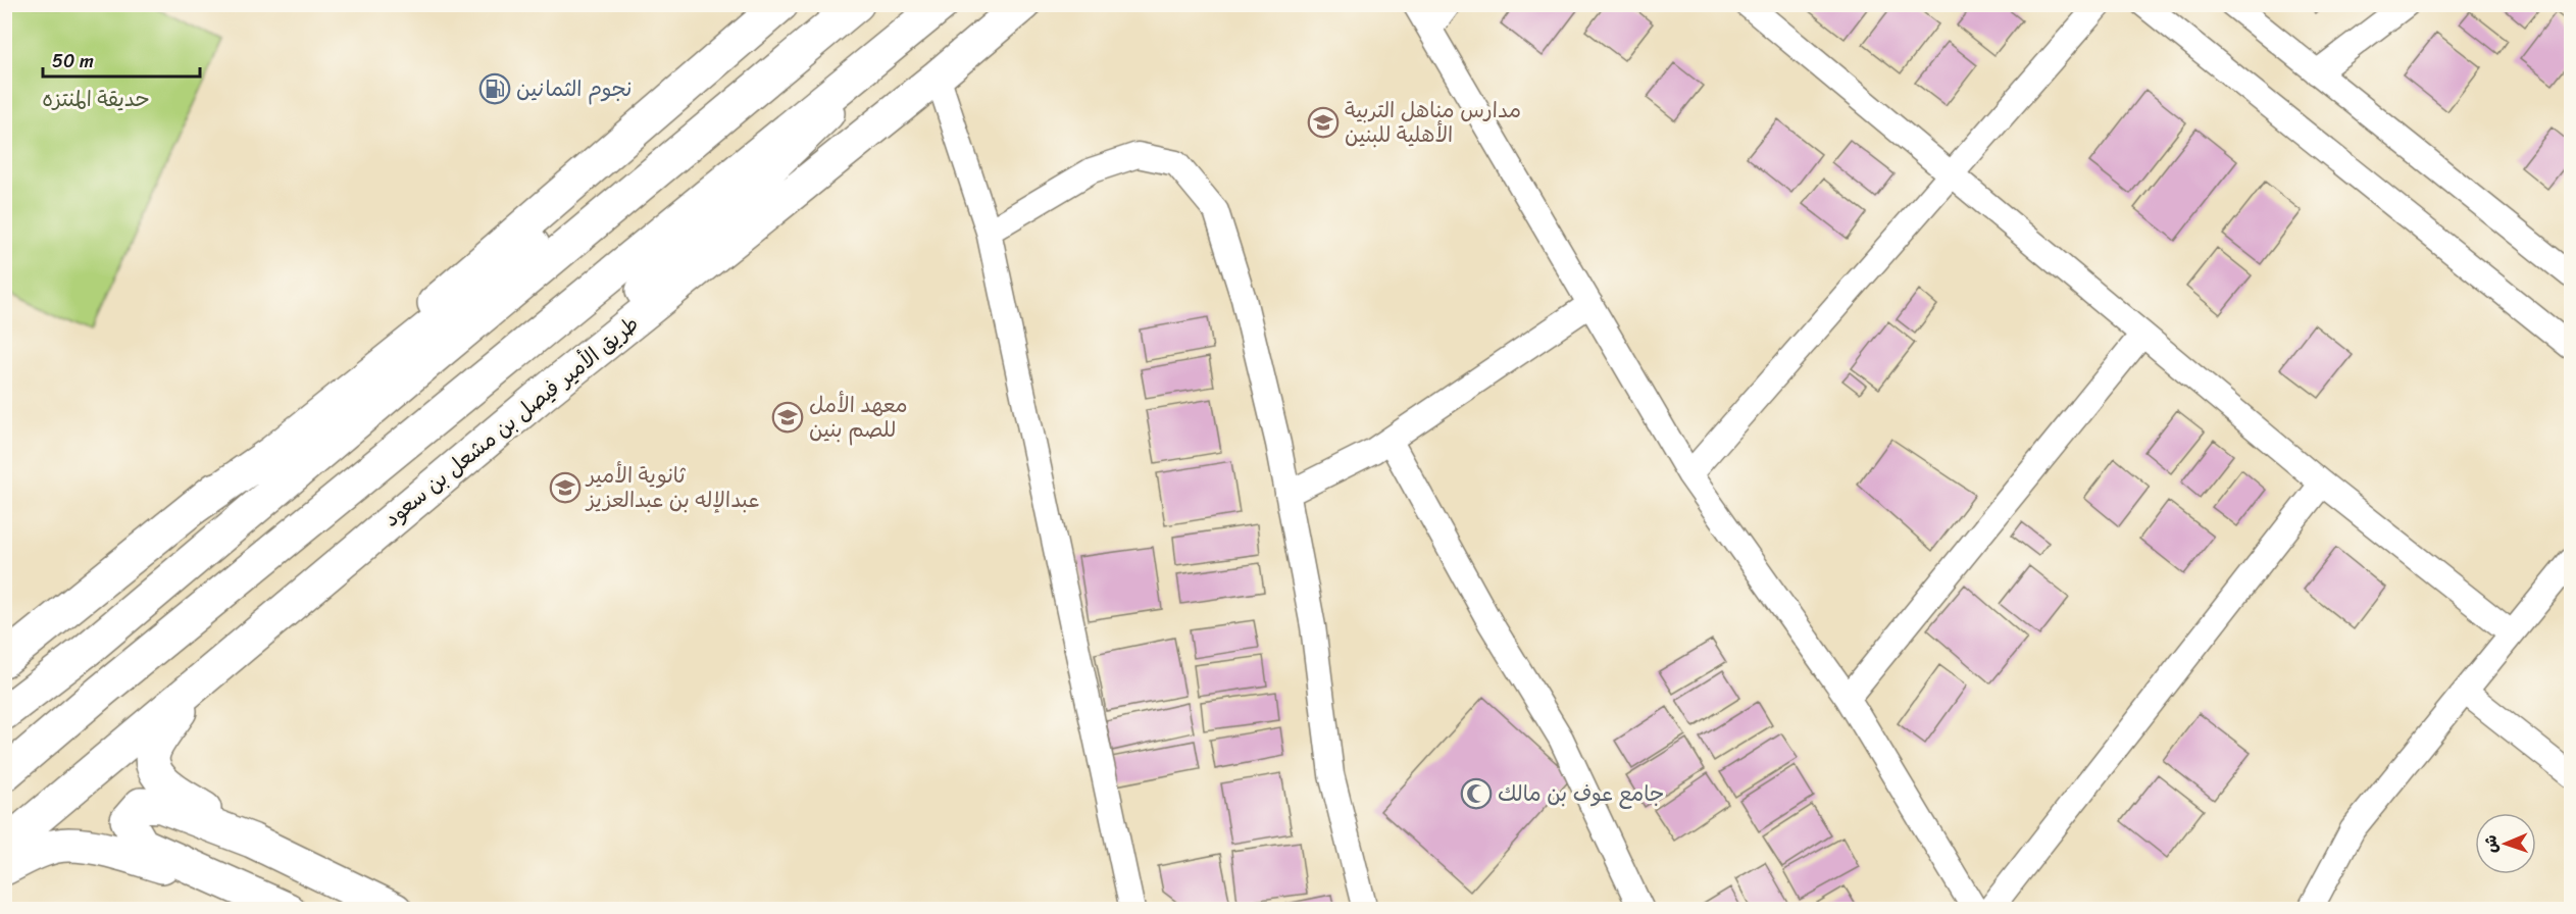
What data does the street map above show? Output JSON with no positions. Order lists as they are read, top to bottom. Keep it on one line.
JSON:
{"streets":{"main road":["طريق الأمير فيصل بن مشعل بن سعود"]},"parks":["حديقة المنتزه"],"places":{"fuel station":["نجوم الثمانين"],"school or university":["مدارس مناهل التربية الأهلية للبنين","معهد الأمل للصم بنين","ثانوية الأمير عبدالإله بن عبدالعزيز"],"mosque":["جامع عوف بن مالك"]},"scale_bar":"50 m","north":"left"}
